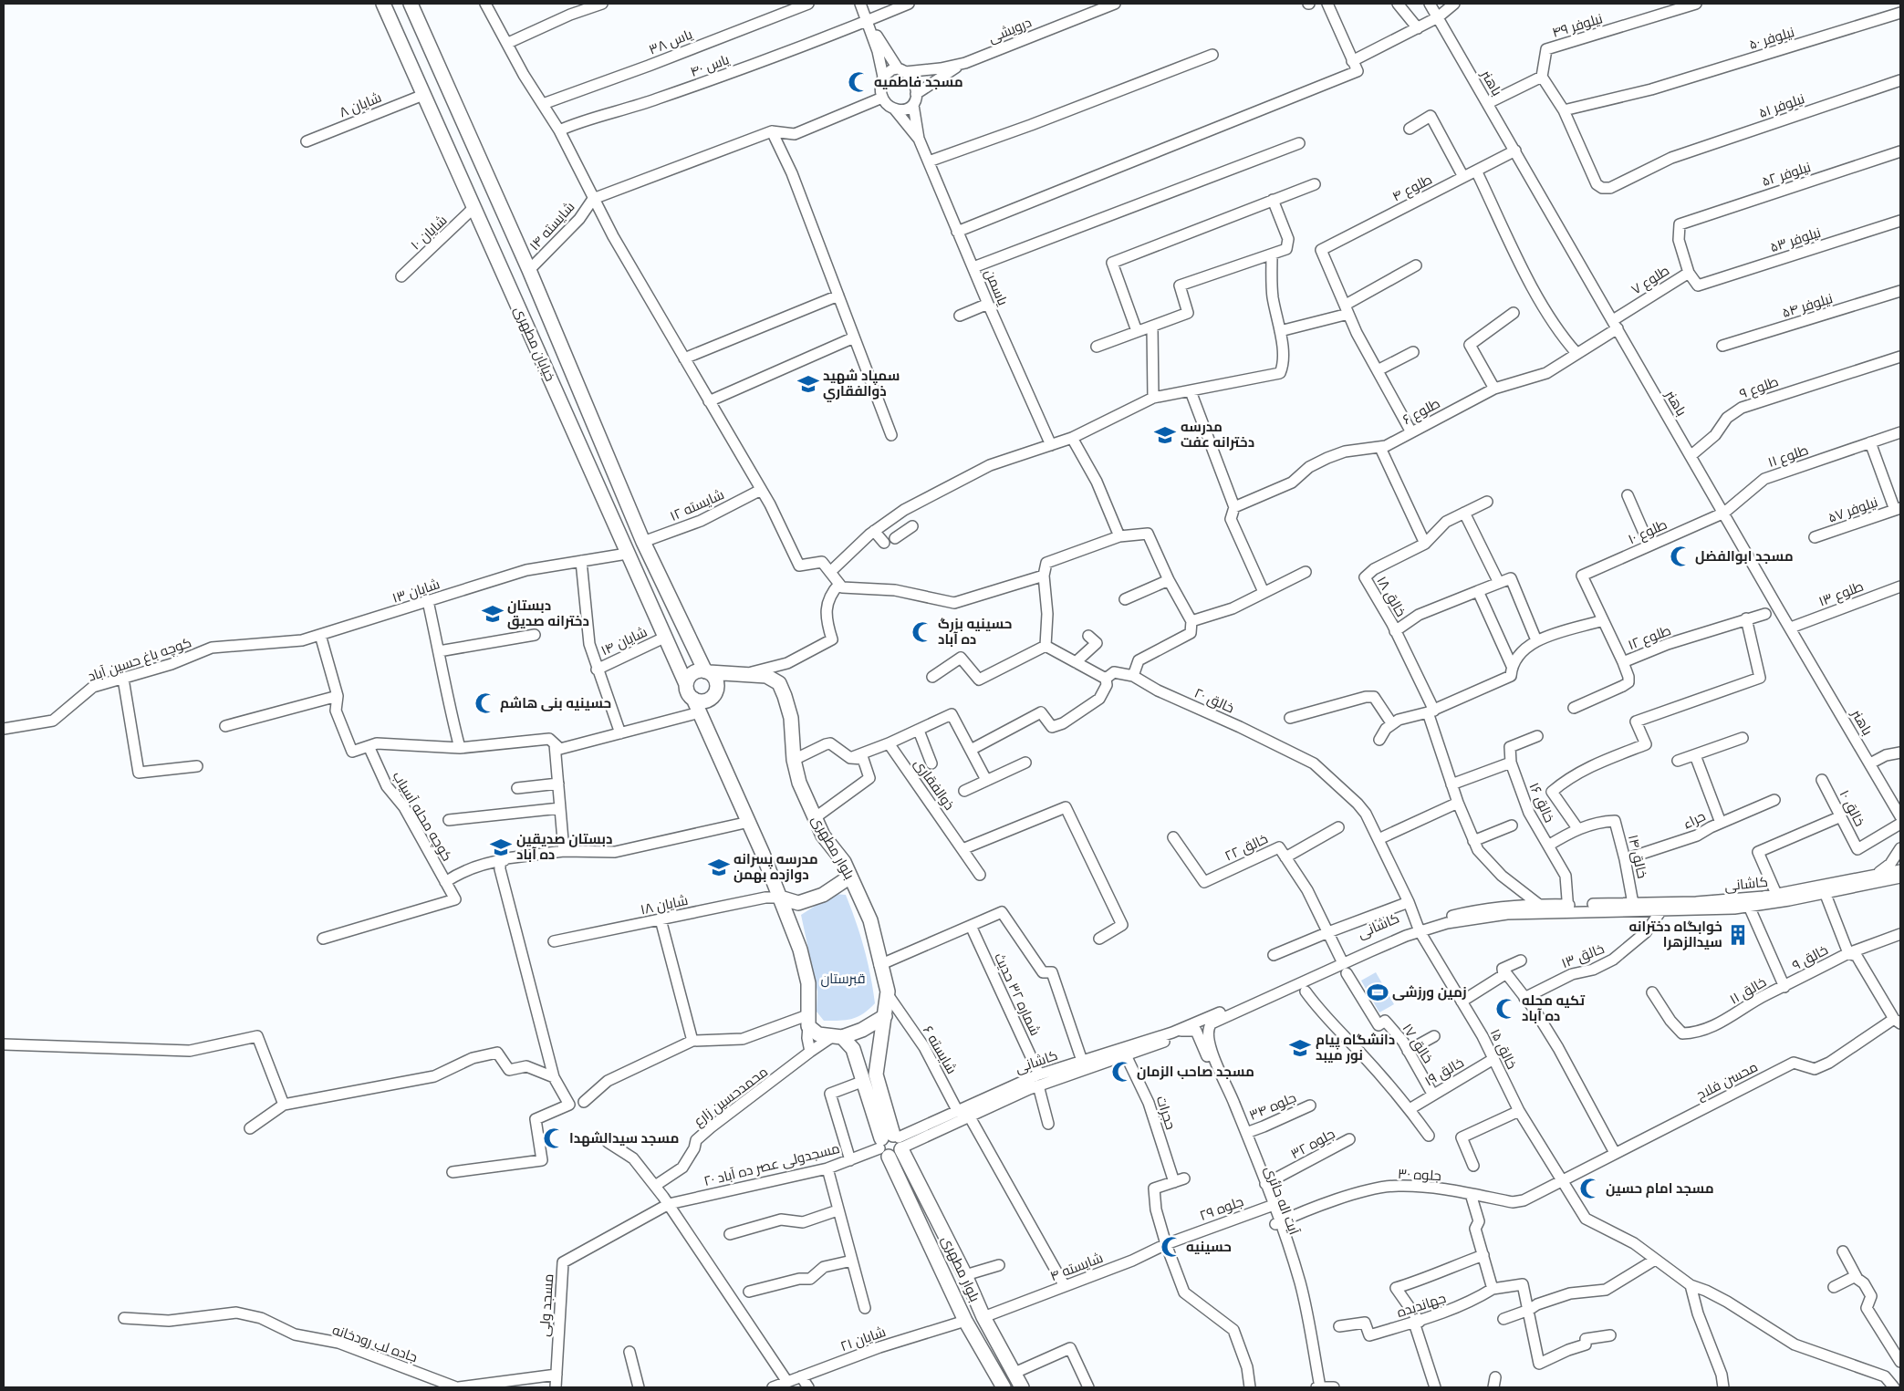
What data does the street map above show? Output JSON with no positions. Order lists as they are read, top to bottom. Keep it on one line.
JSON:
{"streets":{"main road":["خیابان مطهری","بلوار مطهری"],"street":["نیلوفر ۴۹","درویشی","نیلوفر ۵۰","یاس ۳۸","یاس ۴۰","باهنر","شایان ۸","نیلوفر ۵۱","نیلوفر ۵۲","طلوع ۴","شایسته ۱۴","شایان ۱۰","نیلوفر ۵۳","طلوع ۷","یاسمن","نیلوفر ۵۴","طلوع ۹","طلوع ۶","طلوع ۱۱","شایسته ۱۲","نیلوفر ۵۷","طلوع ۱۰","شایان ۱۳","طلوع ۱۳","خالق ۱۸","طلوع ۱۲","شایان ۱۴","کوچه باغ حسین آباد","خالق ۲۰","ذوالفقاری","خالق ۱۶","خالق ۱۰","کوچه محله آسیاب","حراء","خالق ۲۲","خالق ۱۴","کاشانی","شایان ۱۸","خالق ۱۳","خالق ۹","خالق ۱۱","شماره ۳۲ حدیث","خالق ۱۷","خالق ۱۵","شایسته ۶","خالق ۱۹","محسن فلاح","محمدحسین زارع","جلوه ۳۴","حجرات","جلوه ۳۲","مسجدولی عصر ده آباد ۲۰","جلوه ۳۰","آیت اله حائری","جلوه ۲۹","شایسته ۴","مسجد ولی","جهاندیده","شایان ۲۱","جاده لب رودخانه"]},"crossings":[["نیلوفر ۵۰","نیلوفر ۵۱"],["باهنر","طلوع ۴"],["باهنر","طلوع ۷"],["باهنر","طلوع ۹"],["باهنر","طلوع ۶"],["باهنر","طلوع ۱۱"],["باهنر","طلوع ۱۰"],["باهنر","طلوع ۱۳"],["شایان ۸","خیابان مطهری"],["نیلوفر ۵۲","طلوع ۷"],["شایسته ۱۴","خیابان مطهری"],["شایان ۱۰","خیابان مطهری"],["نیلوفر ۵۳","طلوع ۷"],["طلوع ۷","طلوع ۶"],["خیابان مطهری","شایسته ۱۲"],["خیابان مطهری","شایان ۱۳"],["خیابان مطهری","شایان ۱۴"],["خیابان مطهری","بلوار مطهری"],["طلوع ۱۱","طلوع ۱۰"],["شایان ۱۳","کوچه باغ حسین آباد"],["خالق ۱۸","کاشانی"],["خالق ۲۰","کاشانی"],["خالق ۲۰","خالق ۱۵"],["خالق ۱۶","کاشانی"],["حراء","خالق ۱۴"],["بلوار مطهری","کاشانی"],["بلوار مطهری","شایسته ۶"],["بلوار مطهری","محمدحسین زارع"],["بلوار مطهری","مسجدولی عصر ده آباد ۲۰"],["بلوار مطهری","شایسته ۴"],["بلوار مطهری","شایان ۲۱"],["خالق ۲۲","کاشانی"],["خالق ۱۴","کاشانی"],["کاشانی","خالق ۱۳"],["کاشانی","خالق ۹"],["کاشانی","خالق ۱۱"],["کاشانی","شماره ۳۲ حدیث"],["کاشانی","خالق ۱۵"],["کاشانی","شایسته ۶"],["کاشانی","حجرات"],["کاشانی","مسجدولی عصر ده آباد ۲۰"],["کاشانی","آیت اله حائری"],["خالق ۹","خالق ۱۱"],["خالق ۹","محسن فلاح"],["خالق ۱۷","خالق ۱۹"],["خالق ۱۵","خالق ۱۹"],["خالق ۱۵","محسن فلاح"],["خالق ۱۵","جلوه ۳۰"],["محسن فلاح","جلوه ۳۰"],["جلوه ۳۴","آیت اله حائری"],["جلوه ۳۲","آیت اله حائری"],["مسجدولی عصر ده آباد ۲۰","مسجد ولی"],["جلوه ۳۰","آیت اله حائری"],["آیت اله حائری","جلوه ۲۹"],["جلوه ۲۹","شایسته ۴"]],"parks":["قبرستان"],"places":{"mosque":["مسجد فاطمیه","مسجد ابوالفضل","حسینیه بزرگ ده آباد","حسینیه بنی هاشم","تکیه محله ده آباد","مسجد صاحب الزمان","مسجد سیدالشهدا","مسجد امام حسین","حسینیه"],"school or university":["سمپاد شهيد ذوالفقاري","مدرسه دخترانه عفت","دبستان دخترانه صدیق","دبستان صدیقین ده آباد","مدرسه پسرانه دوازده بهمن","دانشگاه پیام نور میبد"],"building":["خوابگاه دخترانه سیدالزهرا"],"sports":["زمین ورزشی"]}}
